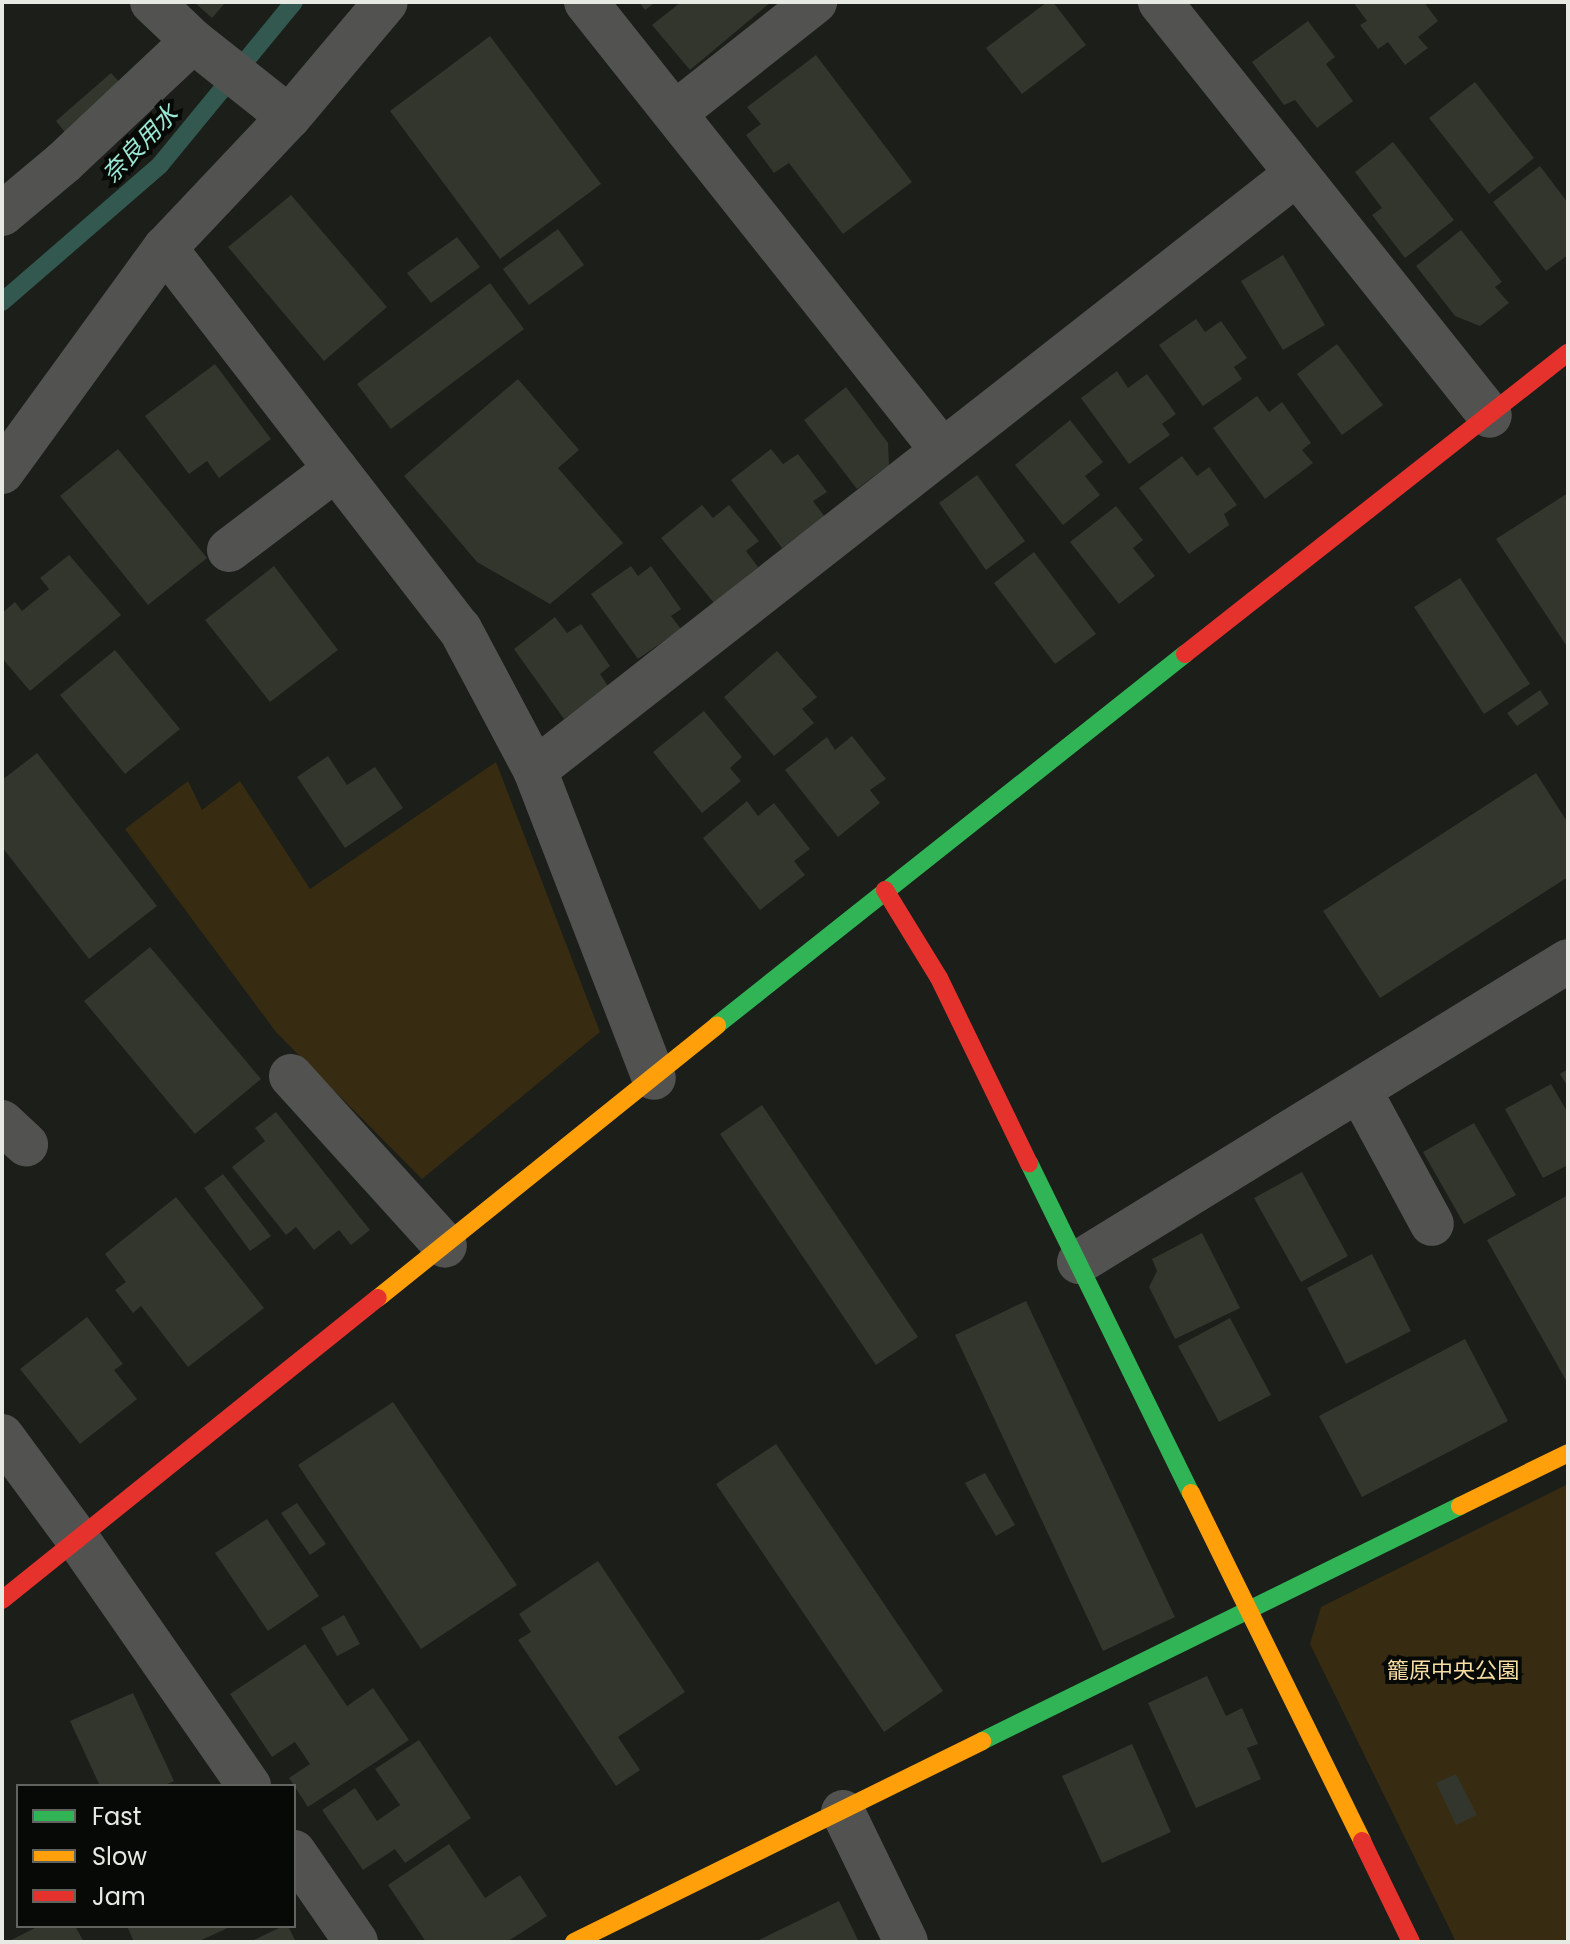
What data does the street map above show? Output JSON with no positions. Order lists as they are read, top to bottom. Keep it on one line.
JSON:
{"water":["奈良用水"],"parks":["籠原中央公園"],"legend":["Fast","Slow","Jam"]}
